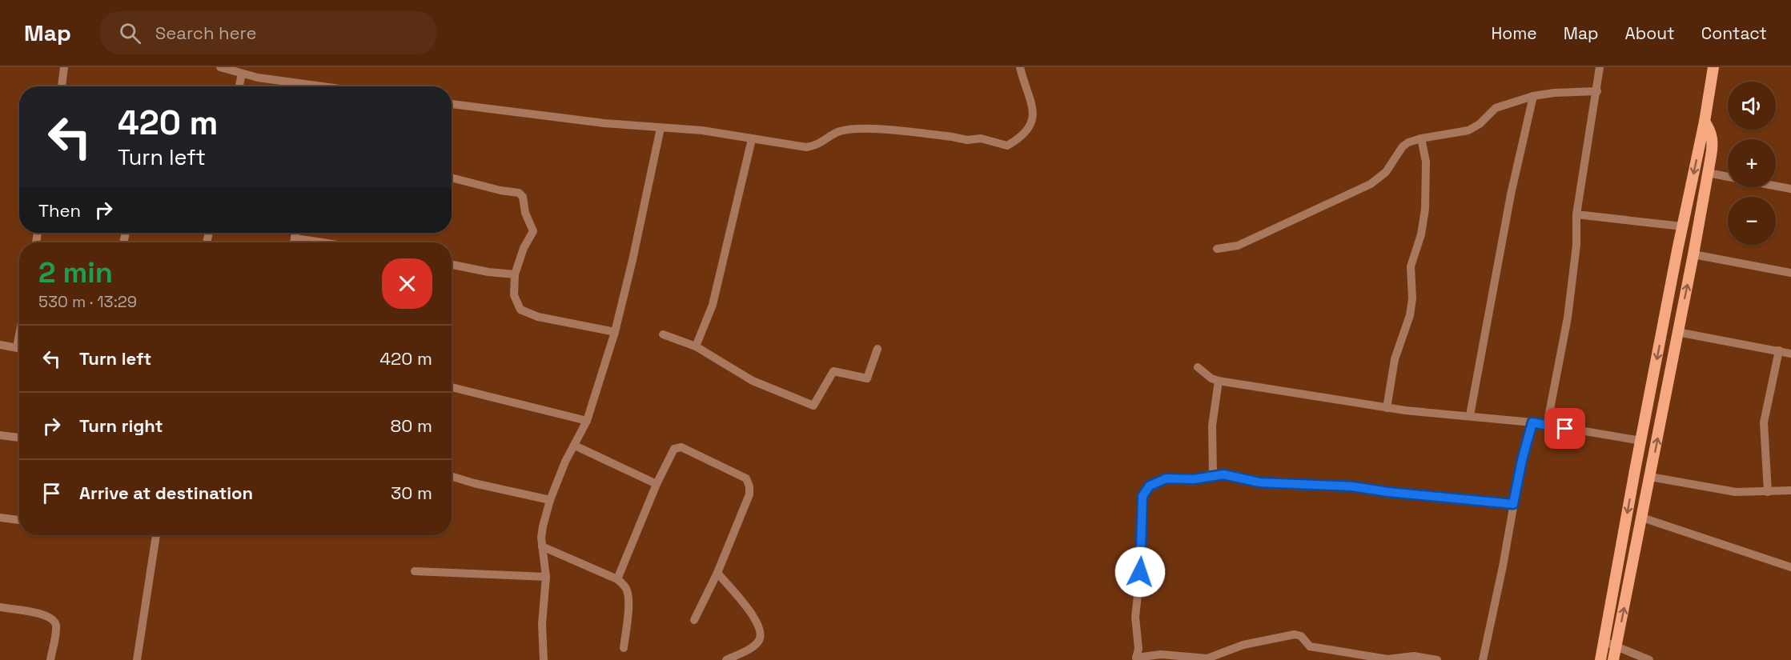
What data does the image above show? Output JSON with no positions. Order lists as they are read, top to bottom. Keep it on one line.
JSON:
{"page":{"header":"Map","search":"Search here","nav":["Home","Map","About","Contact"],"map_buttons":["+","−"],"turn":["420 m","Turn left"],"then":"Then","heading":["2 min","530 m · 13:29"],"list":[{"name":"Turn left","value":"420 m"},{"name":"Turn right","value":"80 m"},{"name":"Arrive at destination","value":"30 m"}]}}
